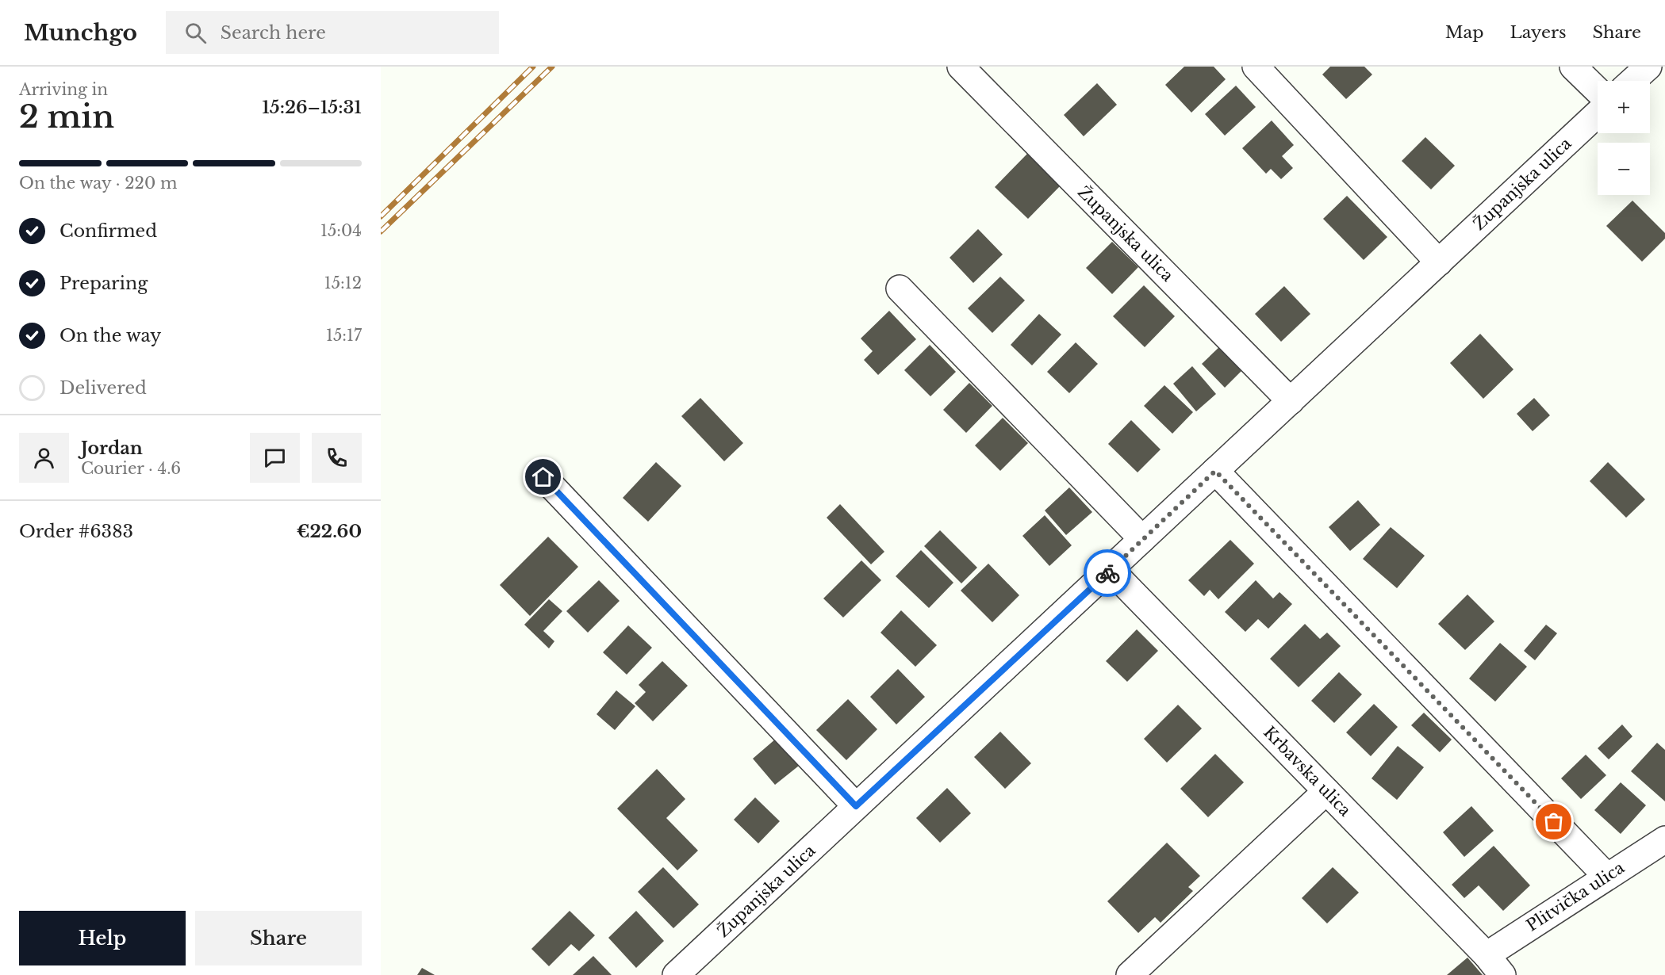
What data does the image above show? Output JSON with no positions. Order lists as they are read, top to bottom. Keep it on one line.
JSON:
{"streets":{"street":["Županjska ulica","Krbavska ulica","Plitvička ulica"]},"crossings":[["Županjska ulica","Krbavska ulica"],["Krbavska ulica","Plitvička ulica"]],"page":{"header":"Munchgo","search":"Search here","nav":["Map","Layers","Share"],"heading":["2 min","Arriving in","15:26–15:31"],"panel":["Jordan","Courier · 4.6","Order #6383","€22.60"],"map_buttons":["+","−"],"bar":"On the way · 220 m","list":[["Confirmed","15:04"],["Preparing","15:12"],["On the way","15:17"],"Delivered"],"buttons":["Help","Share"]}}
